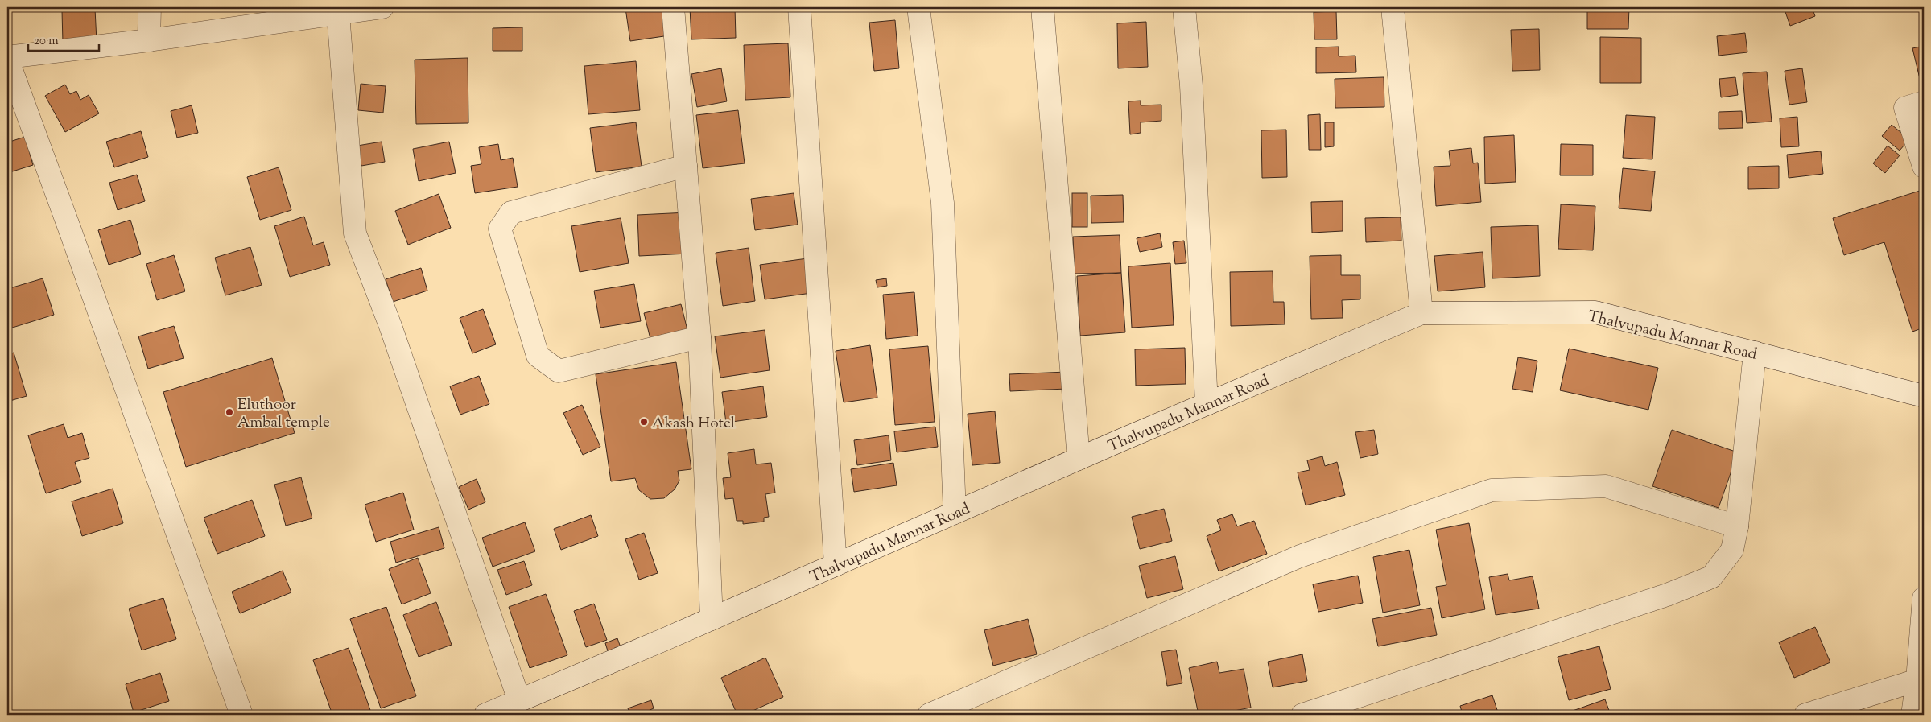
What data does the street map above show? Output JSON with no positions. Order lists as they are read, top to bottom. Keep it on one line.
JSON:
{"streets":{"street":["Thalvupadu Mannar Road"]},"places":["Eluthoor Ambal temple","Akash Hotel"],"scale_bar":"20 m"}
